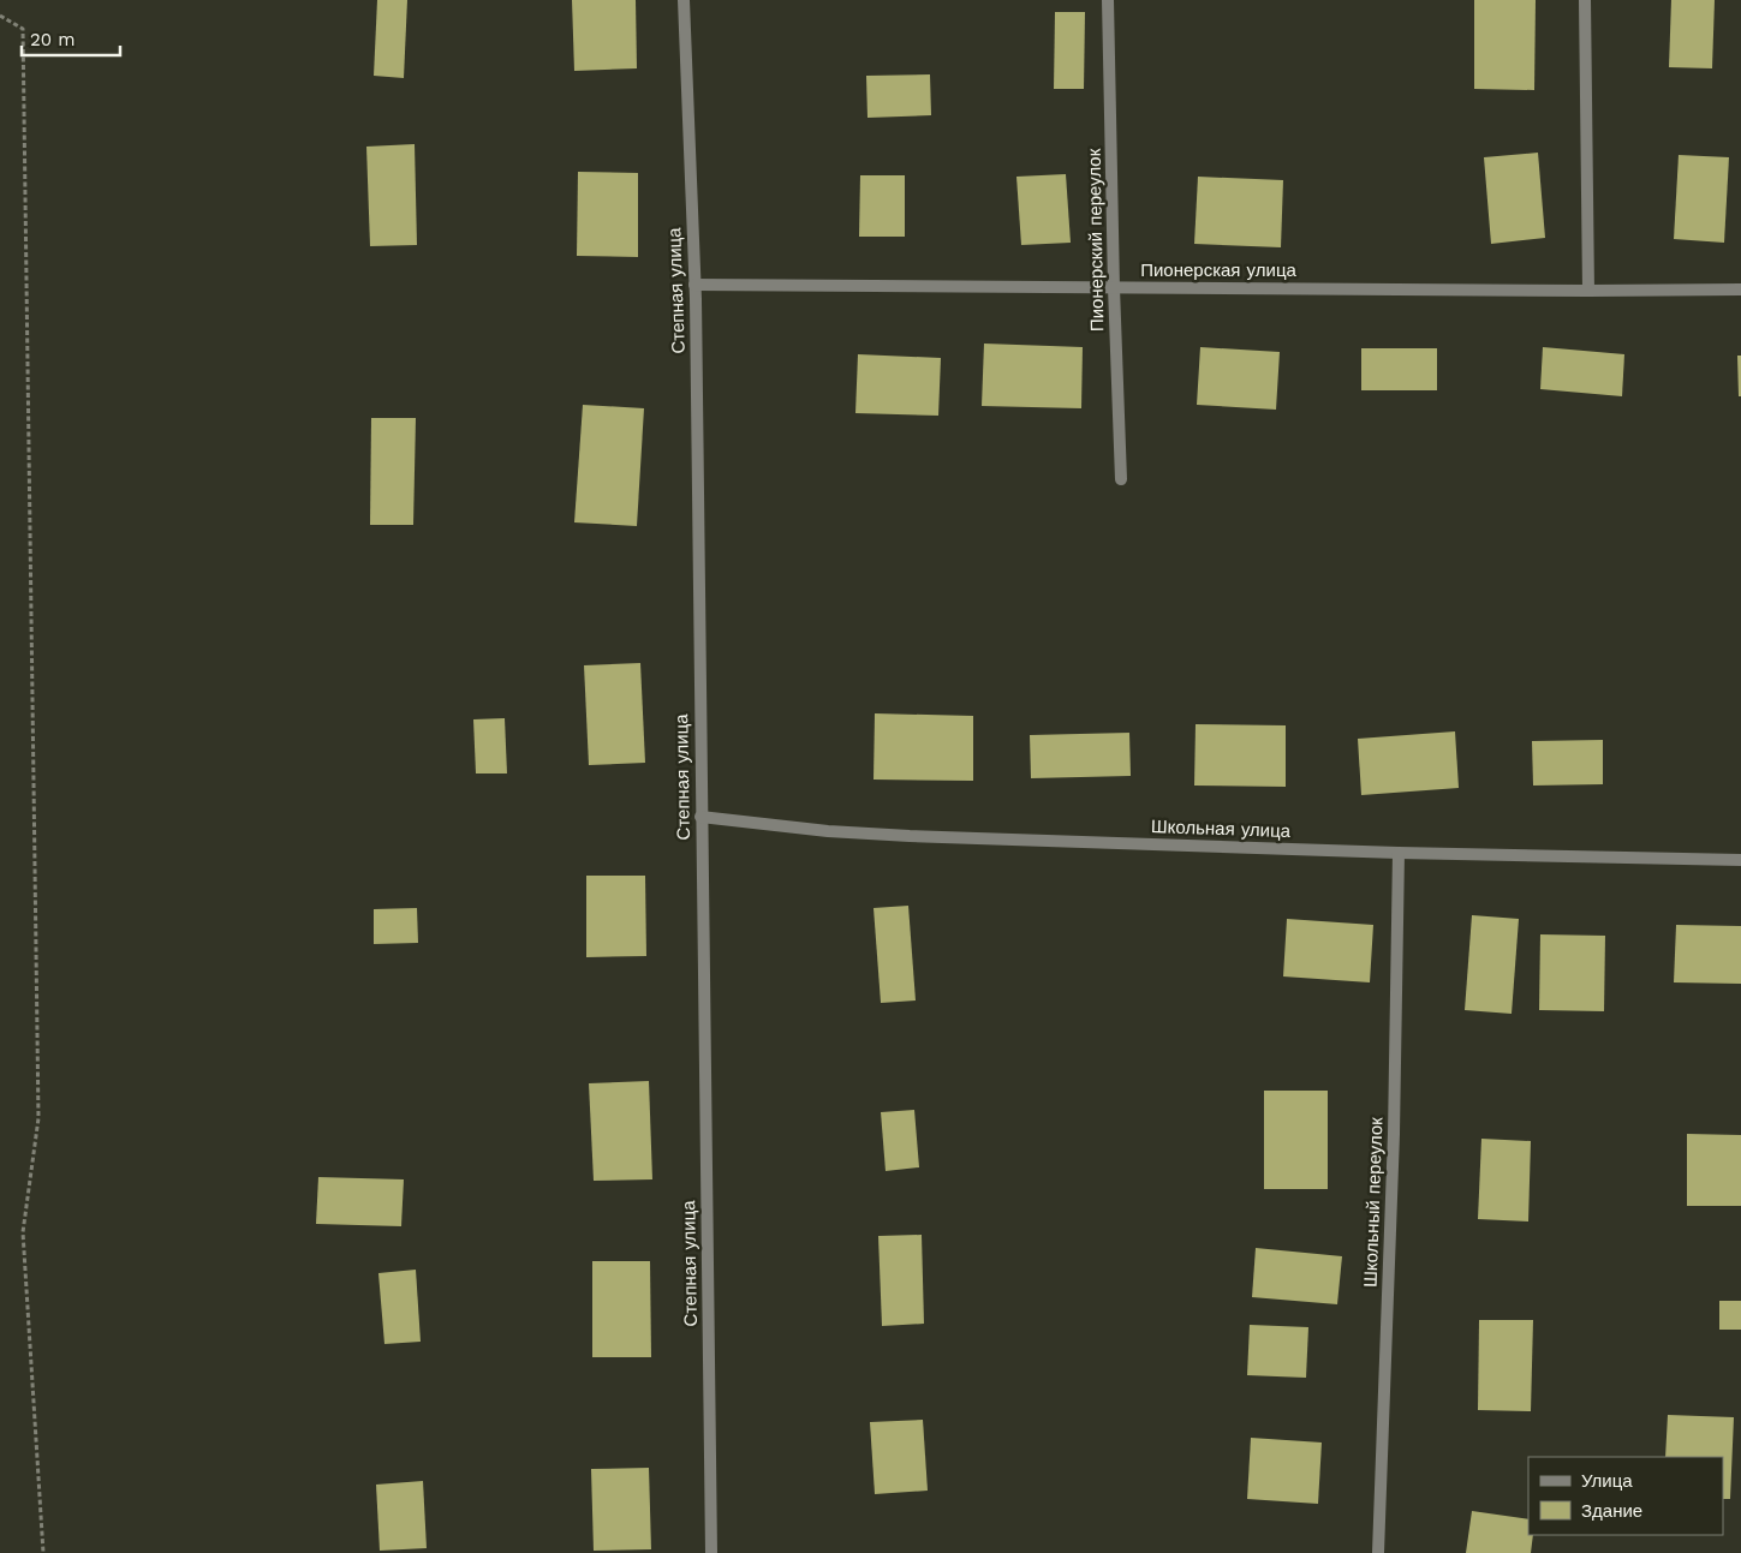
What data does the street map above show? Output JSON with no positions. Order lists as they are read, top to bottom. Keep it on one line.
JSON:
{"streets":{"street":["Пионерский переулок","Пионерская улица","Степная улица","Школьная улица","Школьный переулок"]},"crossings":[["Пионерский переулок","Пионерская улица"],["Пионерская улица","Степная улица"],["Степная улица","Школьная улица"],["Школьная улица","Школьный переулок"]],"legend":["Улица","Здание"],"scale_bar":"20 m"}
